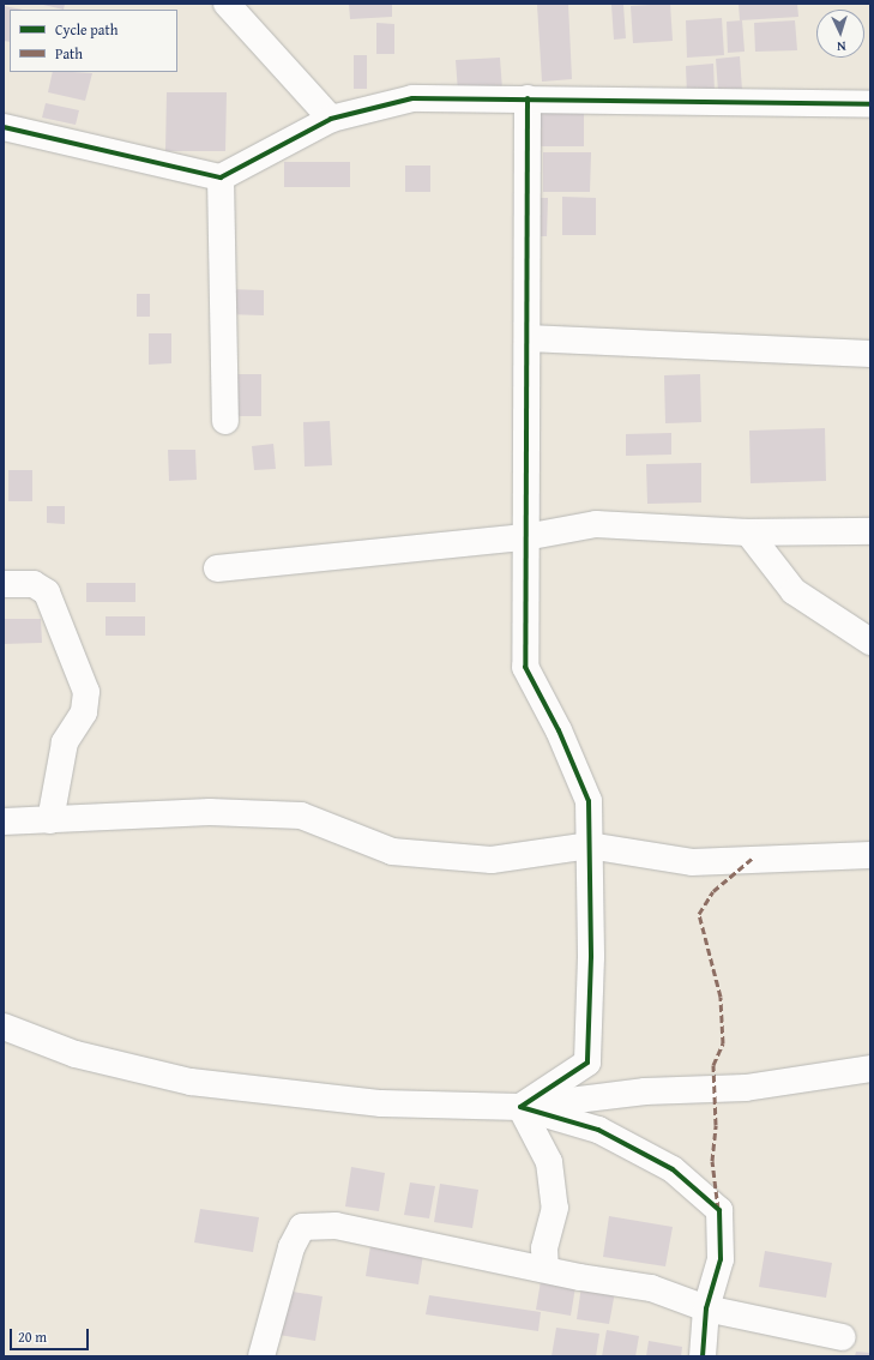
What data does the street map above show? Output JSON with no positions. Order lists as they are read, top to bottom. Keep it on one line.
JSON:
{"legend":["Cycle path","Path"],"scale_bar":"20 m","north":"bottom"}
